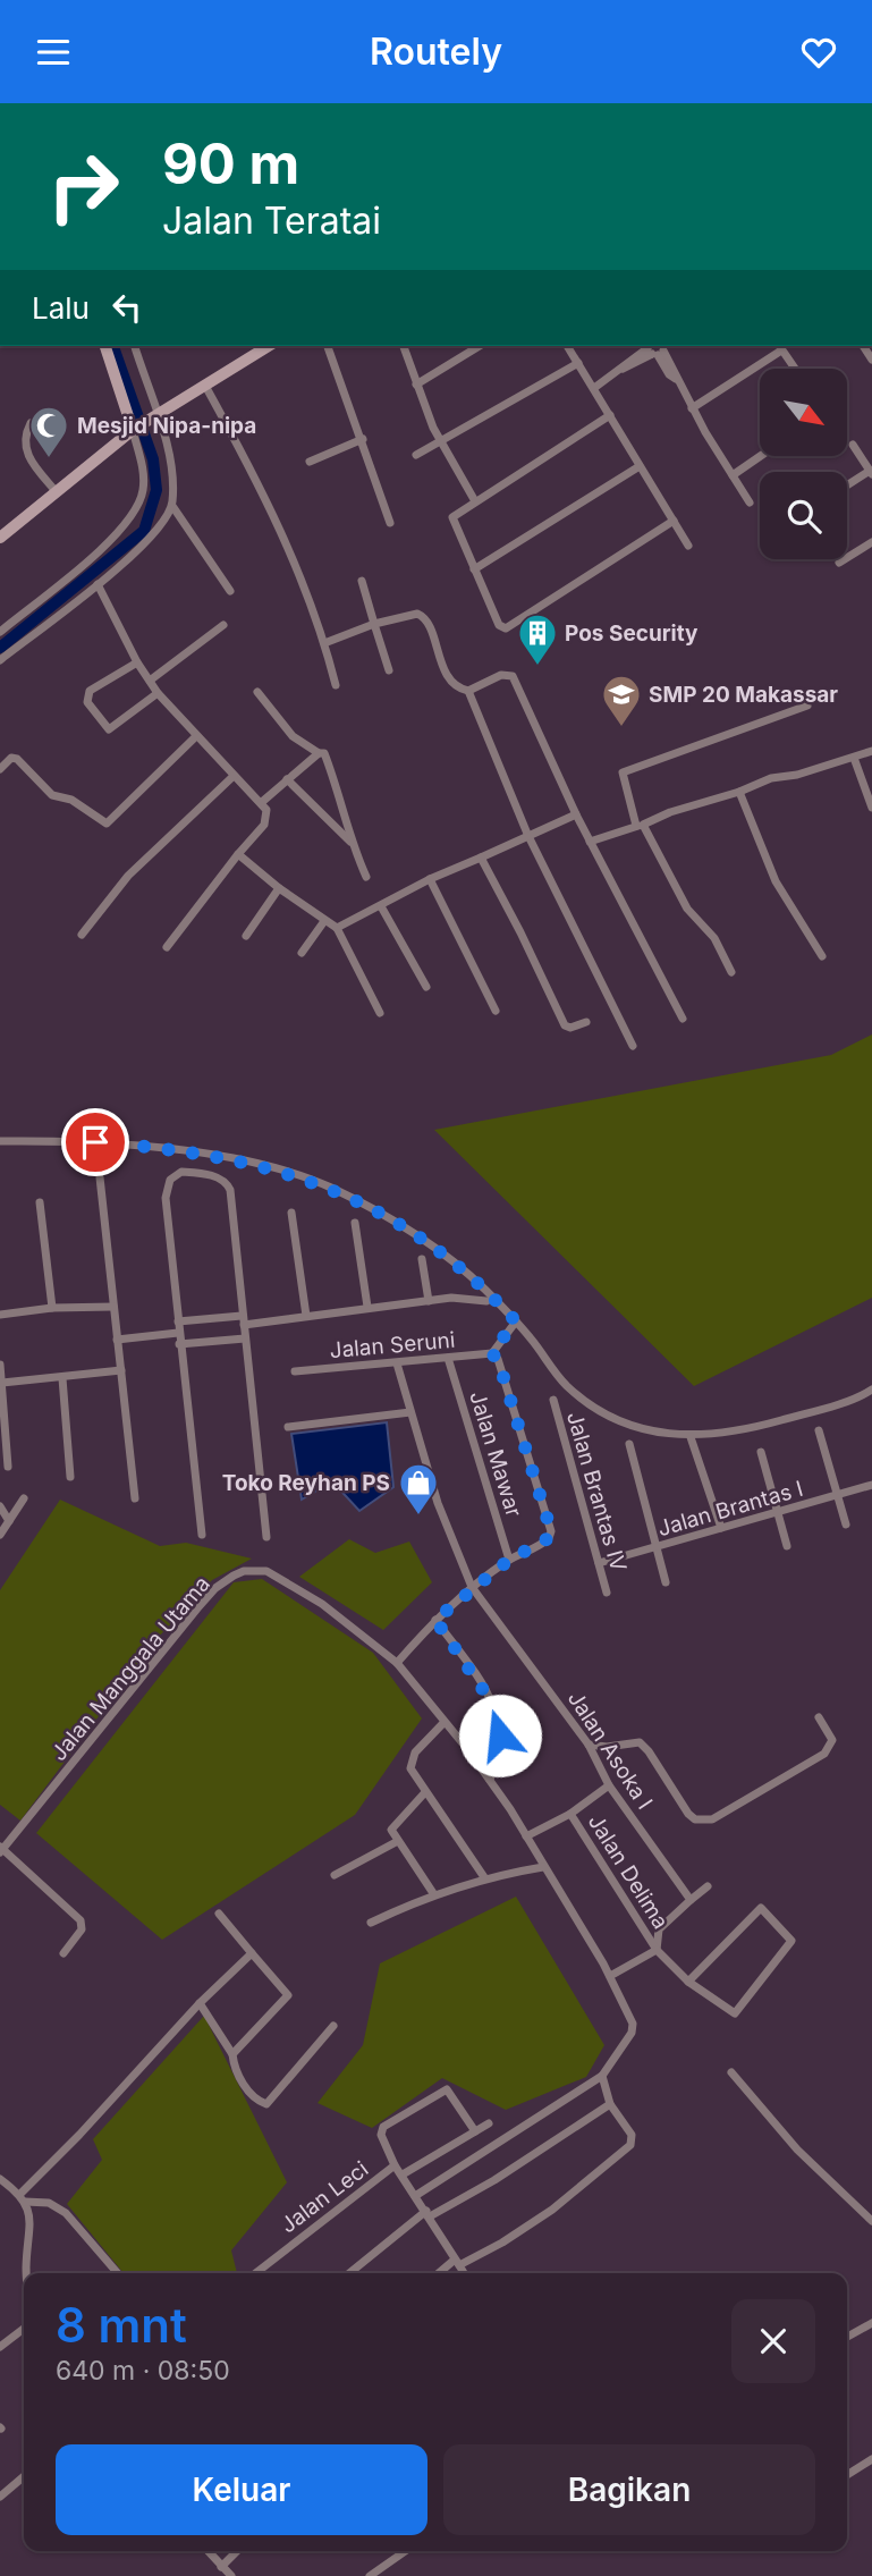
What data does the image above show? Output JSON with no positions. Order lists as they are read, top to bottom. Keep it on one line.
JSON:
{"streets":{"street":["Jalan Seruni","Jalan Mawar","Jalan Brantas IV","Jalan Brantas I","Jalan Manggala Utama","Jalan Asoka I","Jalan Delima","Jalan Leci"]},"crossings":[["Jalan Seruni","Jalan Mawar"],["Jalan Seruni","Jalan Asoka I"],["Jalan Brantas IV","Jalan Brantas I"]],"places":{"mosque":["Mesjid Nipa-nipa"],"building":["Pos Security"],"school or university":["SMP 20 Makassar"],"shop":["Toko Reyhan PS"]},"north":"bottom right","page":{"header":"Routely","turn":["90 m","Jalan Teratai"],"then":"Lalu","heading":["8 mnt","640 m · 08:50"],"buttons":["Keluar","Bagikan"]}}
